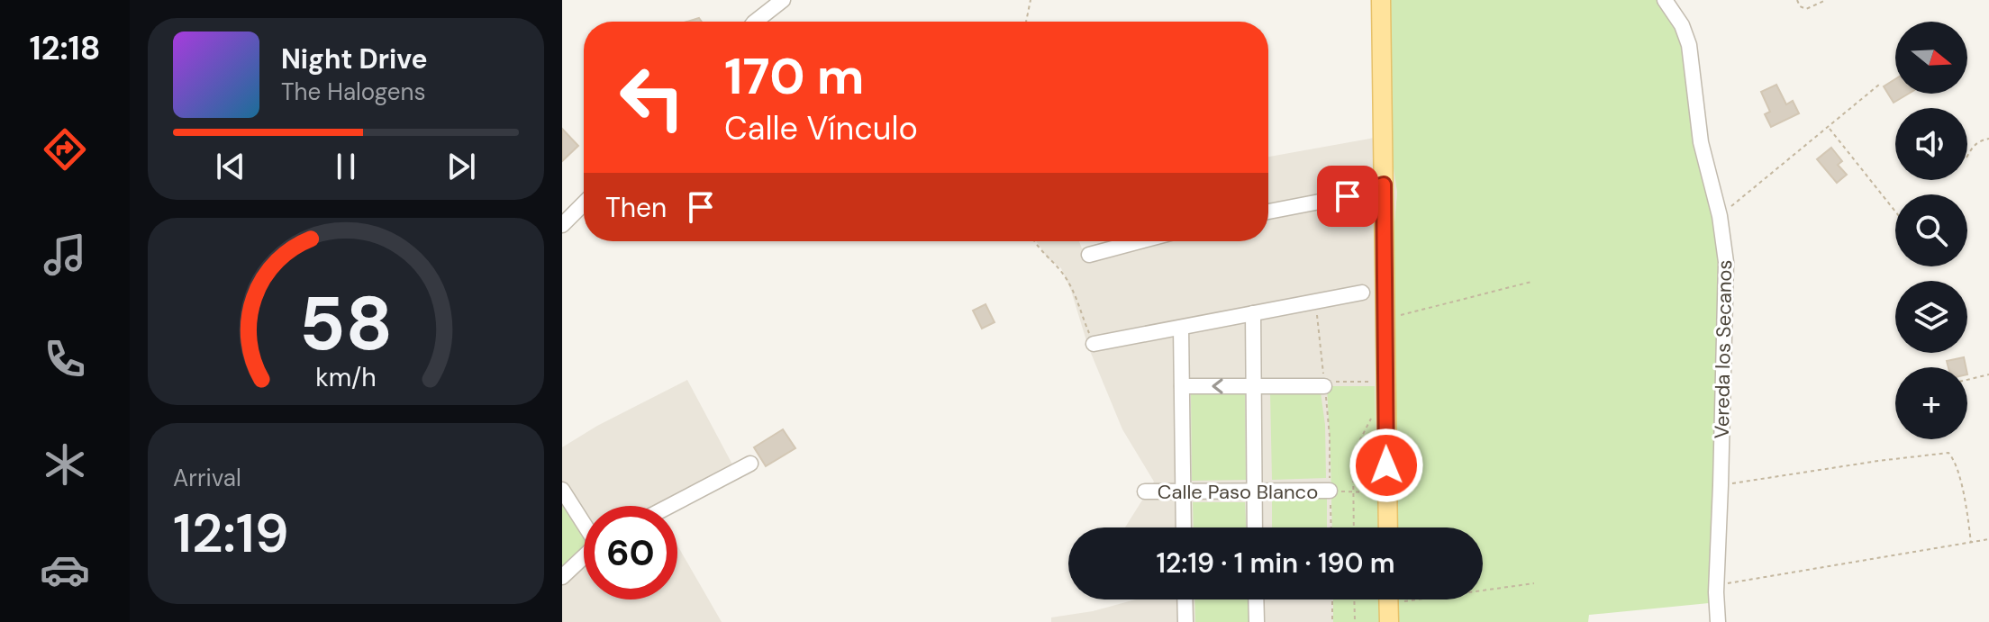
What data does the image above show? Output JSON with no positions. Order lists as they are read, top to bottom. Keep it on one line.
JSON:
{"streets":{"street":["Vereda los Secanos","Calle Paso Blanco"]},"north":"right","page":{"tabs":"12:18","map_buttons":"+","turn":["170 m","Calle Vínculo"],"song":["Night Drive","The Halogens"],"then":"Then","tile":["Arrival","12:19"],"limit":"60","trip":"12:19 · 1 min · 190 m","gauge":["58","km/h"]}}
